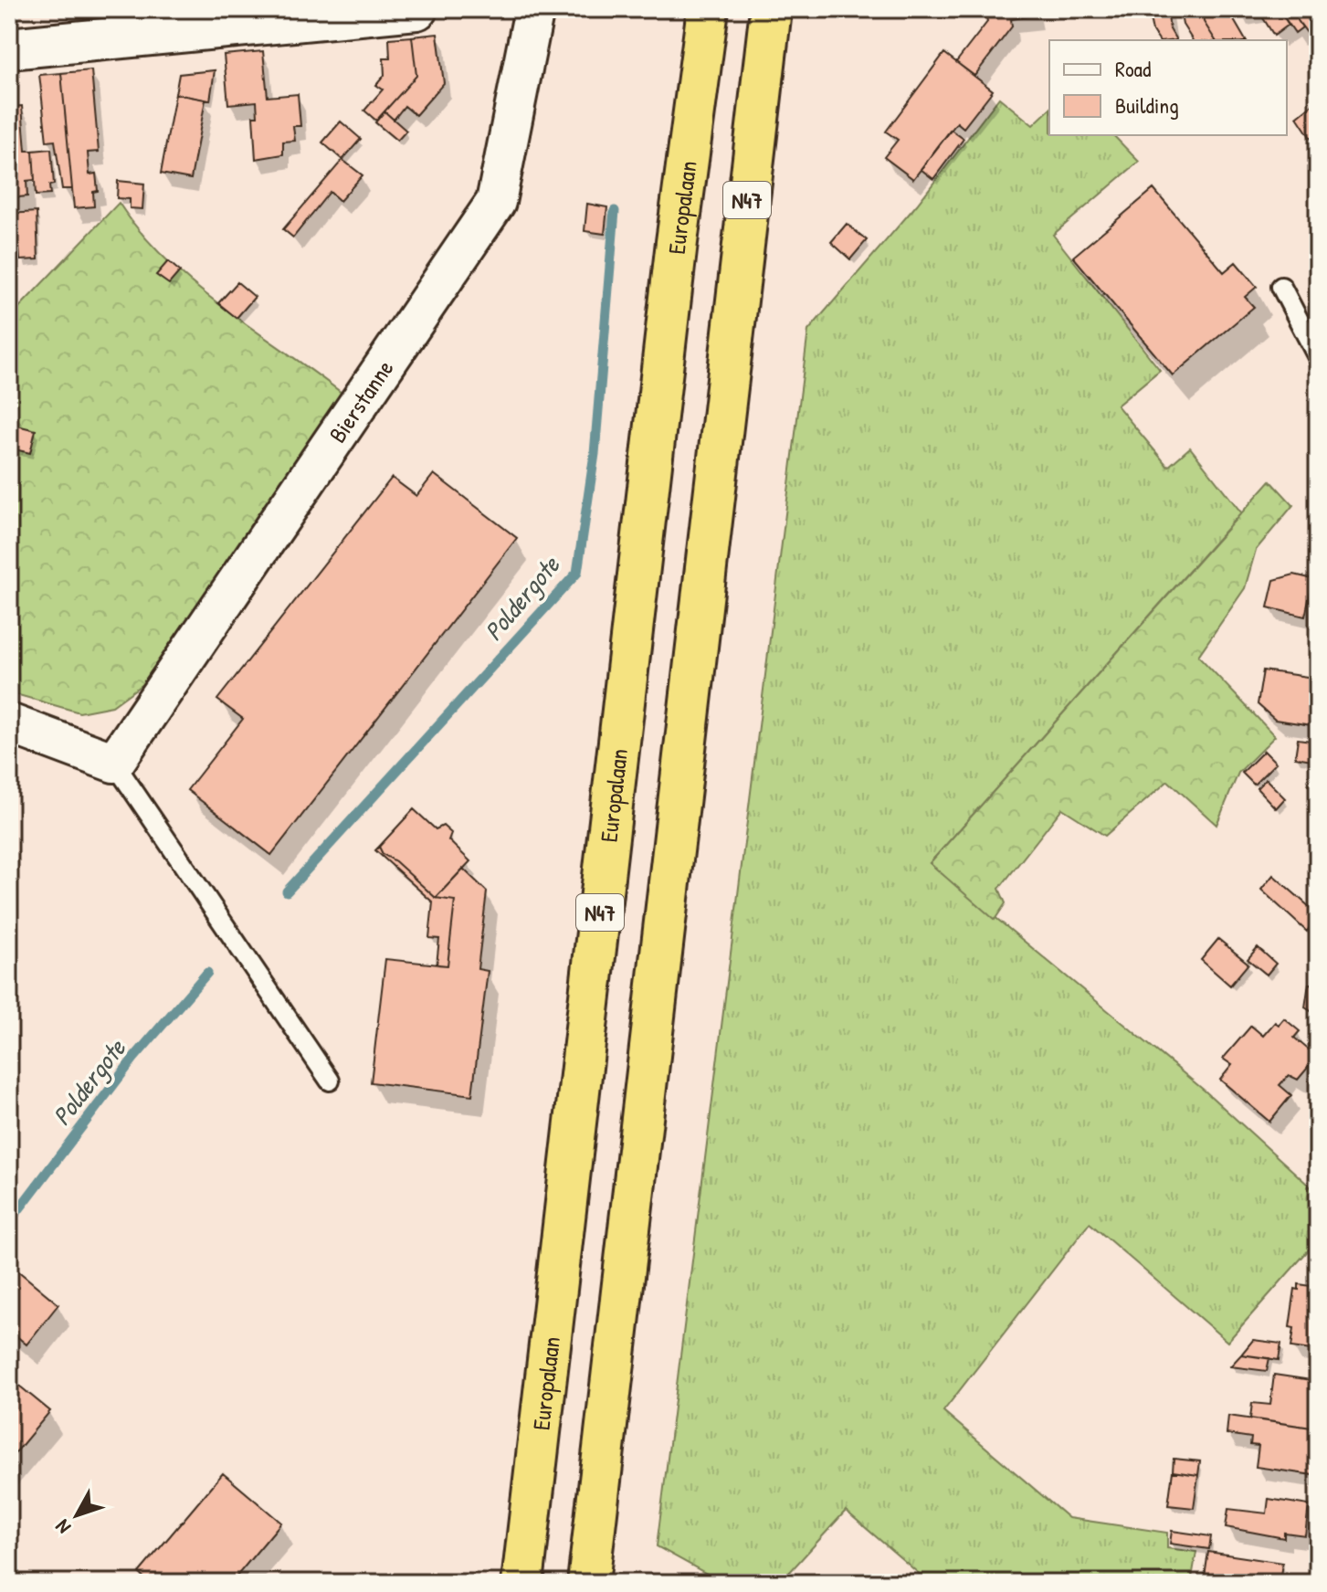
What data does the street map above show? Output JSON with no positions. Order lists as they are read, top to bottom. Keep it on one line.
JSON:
{"streets":{"highway":["N47","Europalaan"],"street":["Bierstanne"]},"water":["Poldergote"],"legend":["Road","Building"],"north":"bottom left"}
